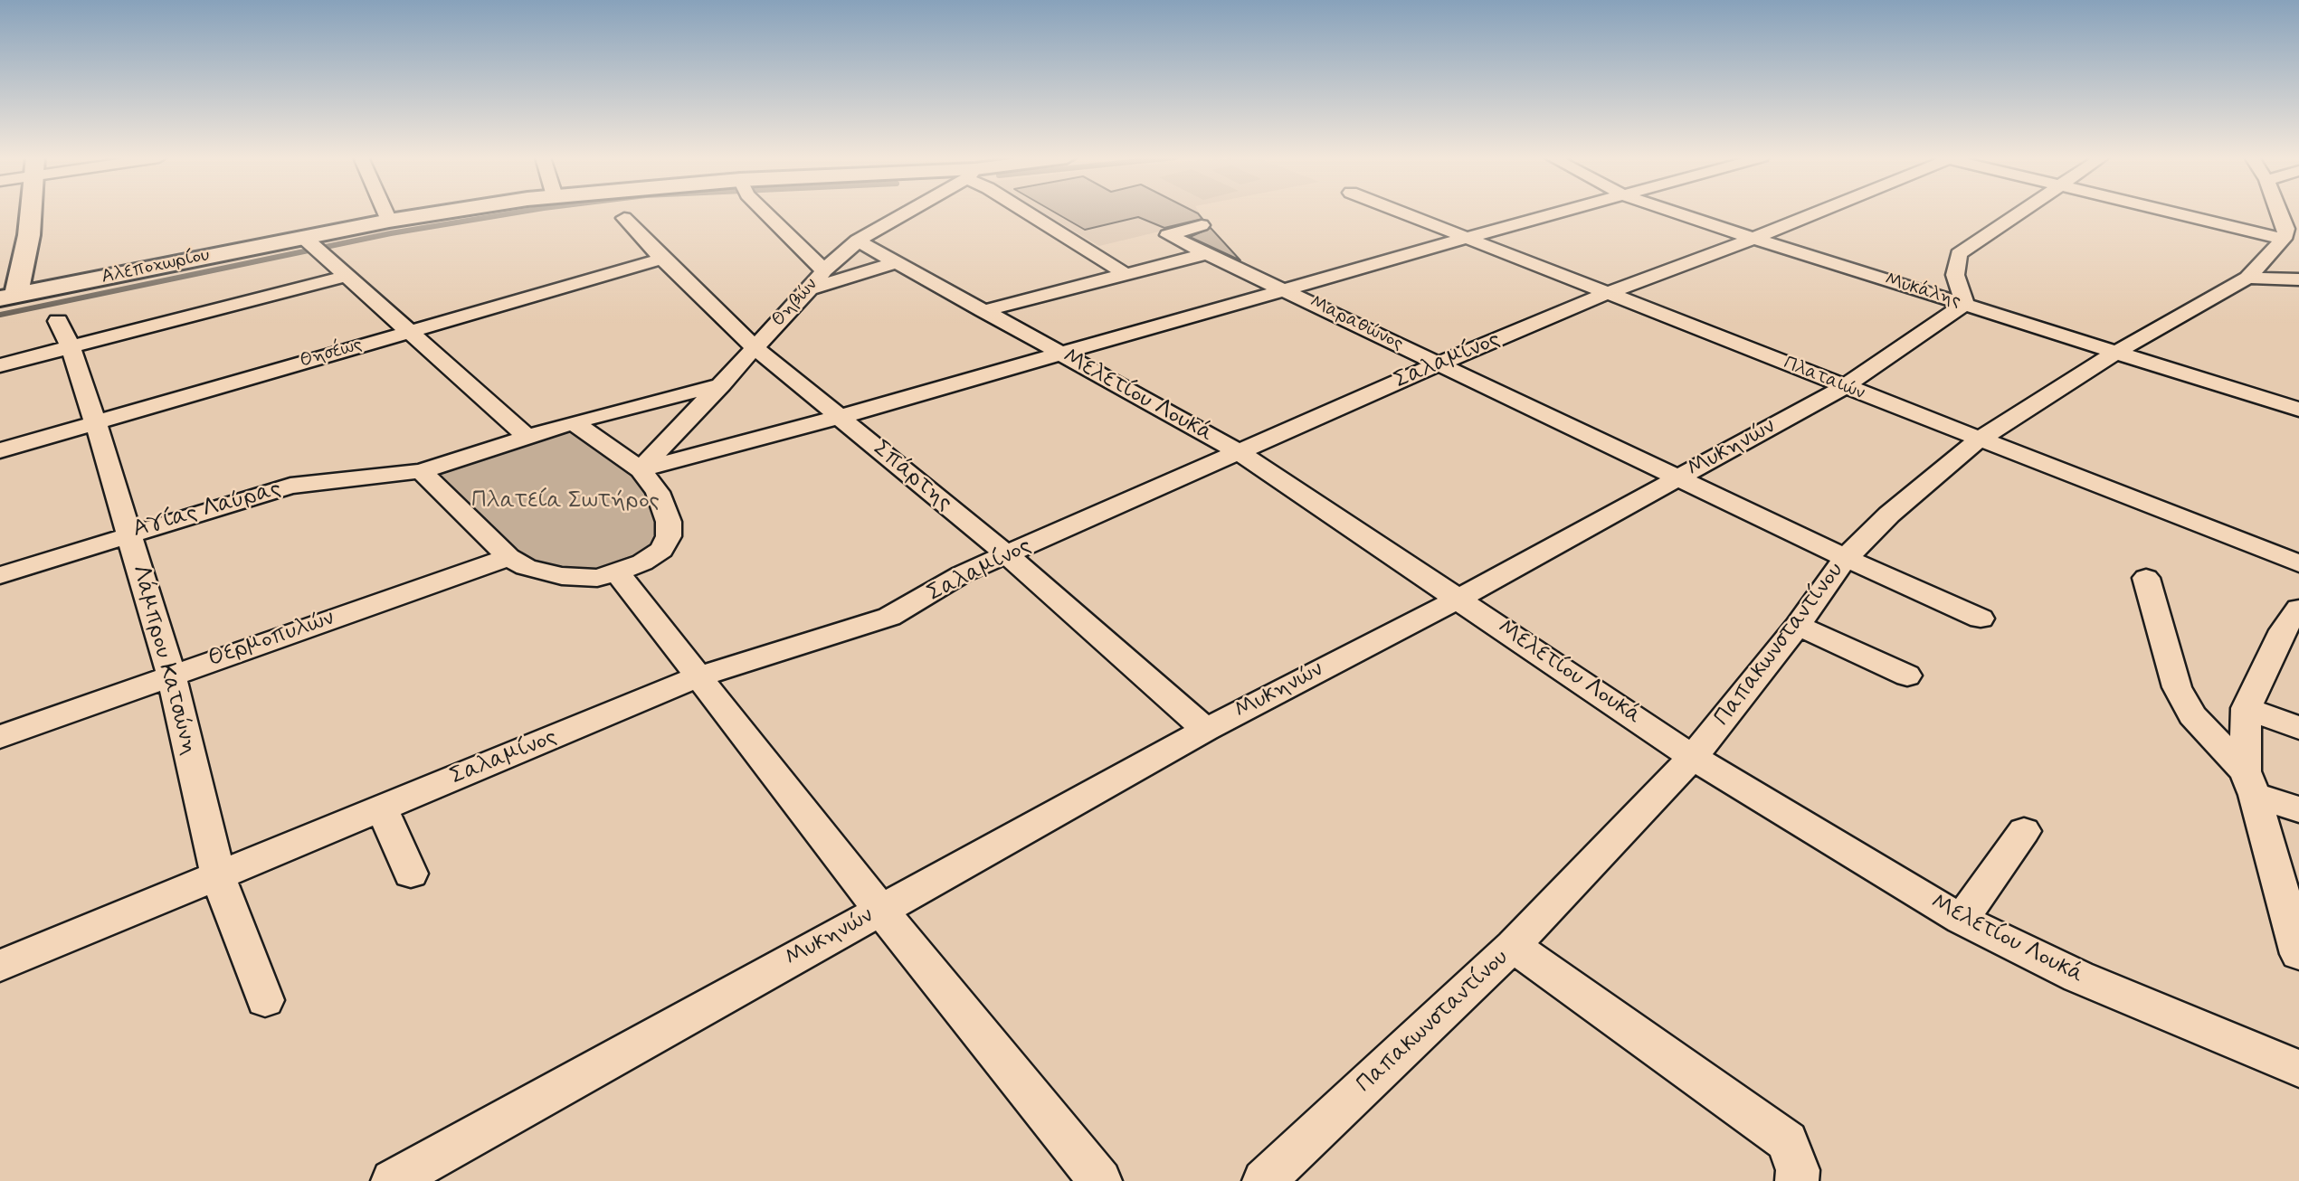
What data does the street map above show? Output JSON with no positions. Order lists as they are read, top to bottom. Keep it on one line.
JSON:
{"streets":{"main road":["Αλεποχωρίου"],"street":["Μυκάλης","Θηβών","Μαραθώνος","Θησέως","Σαλαμίνος","Πλαταιών","Μελετίου Λουκά","Μυκηνών","Σπάρτης","Αγίας Λαύρας","Θερμοπυλών","Παπακωνσταντίνου","Λάμπρου Κατσώνη"]},"crossings":[["Μυκάλης","Σαλαμίνος"],["Μυκάλης","Μυκηνών"],["Μυκάλης","Παπακωνσταντίνου"],["Θηβών","Μελετίου Λουκά"],["Θηβών","Σπάρτης"],["Θηβών","Αγίας Λαύρας"],["Μαραθώνος","Σαλαμίνος"],["Μαραθώνος","Μυκηνών"],["Μαραθώνος","Παπακωνσταντίνου"],["Θησέως","Σπάρτης"],["Θησέως","Λάμπρου Κατσώνη"],["Σαλαμίνος","Πλαταιών"],["Σαλαμίνος","Μελετίου Λουκά"],["Σαλαμίνος","Σπάρτης"],["Σαλαμίνος","Λάμπρου Κατσώνη"],["Πλαταιών","Μυκηνών"],["Πλαταιών","Παπακωνσταντίνου"],["Μελετίου Λουκά","Μυκηνών"],["Μελετίου Λουκά","Παπακωνσταντίνου"],["Μυκηνών","Σπάρτης"],["Αγίας Λαύρας","Λάμπρου Κατσώνη"],["Θερμοπυλών","Λάμπρου Κατσώνη"]],"parks":["Πλατεία Σωτήρος"]}
